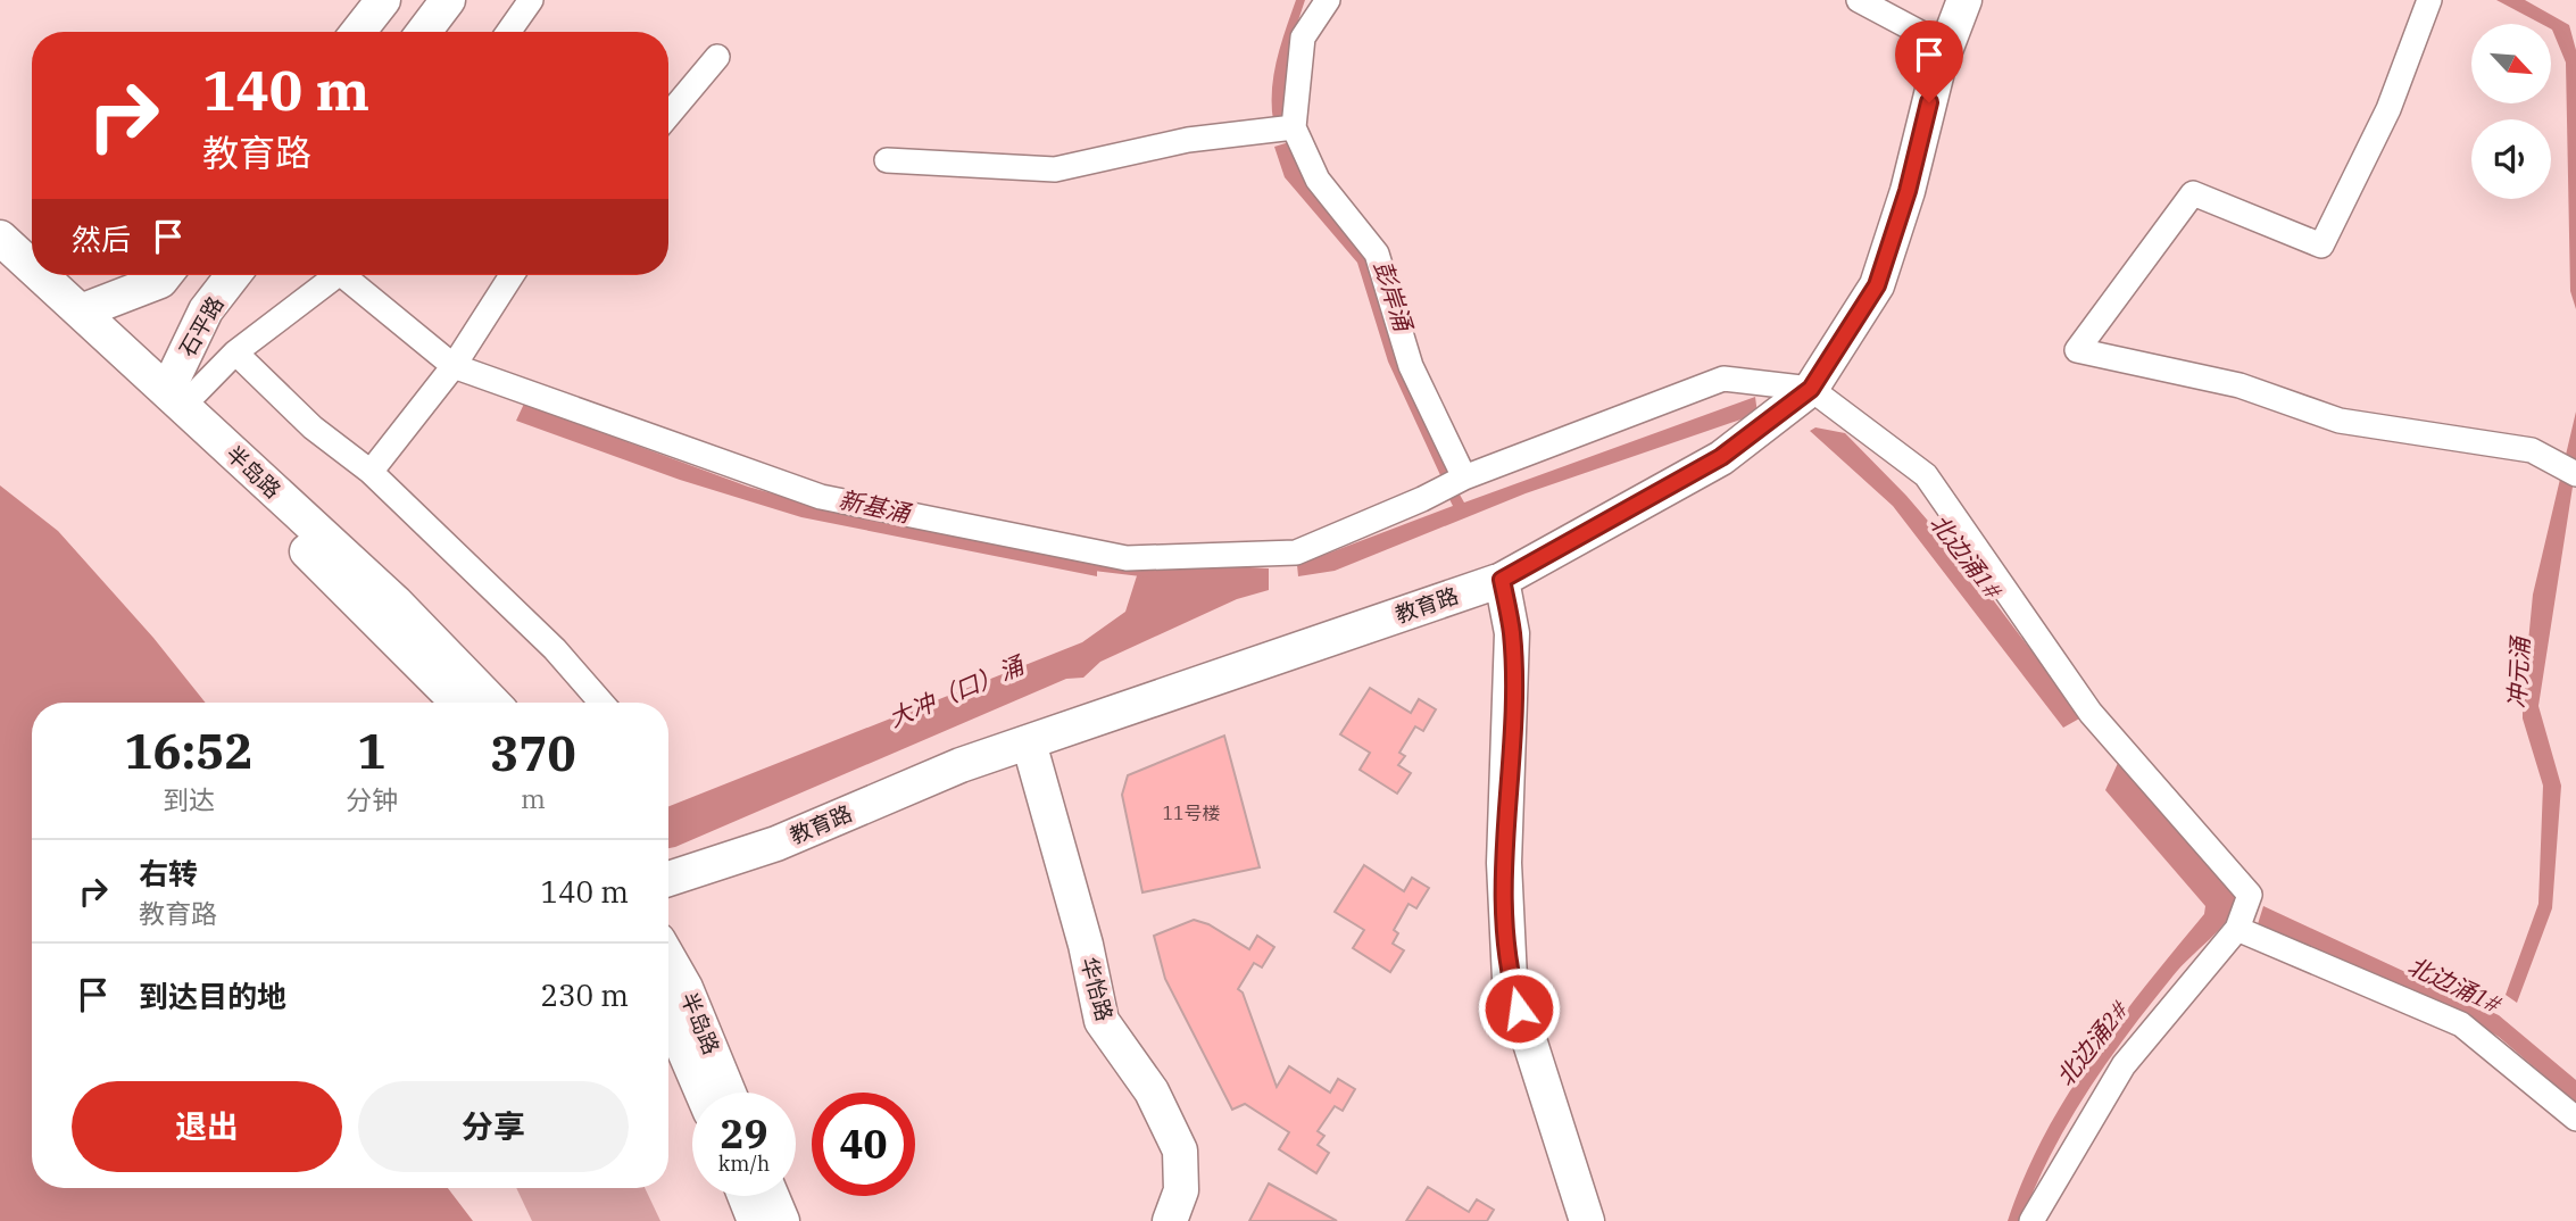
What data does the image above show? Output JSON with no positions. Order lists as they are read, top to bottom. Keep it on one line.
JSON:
{"streets":{"street":["石平路","半岛路","教育路","华怡路"]},"crossings":[["石平路","半岛路"],["教育路","华怡路"]],"water":["彭岸涌","新基涌","北边涌1#","冲元涌","大冲（口）涌","北边涌2#"],"house_numbers":["11号楼"],"north":"bottom right","page":{"turn":["140 m","教育路"],"then":"然后","eta":["16:52","到达","1","分钟","370","m"],"list":[{"name":"右转","note":"教育路","value":"140 m"},{"name":"到达目的地","value":"230 m"}],"buttons":["退出","分享"],"speed":"29 km/h","limit":"40"}}
